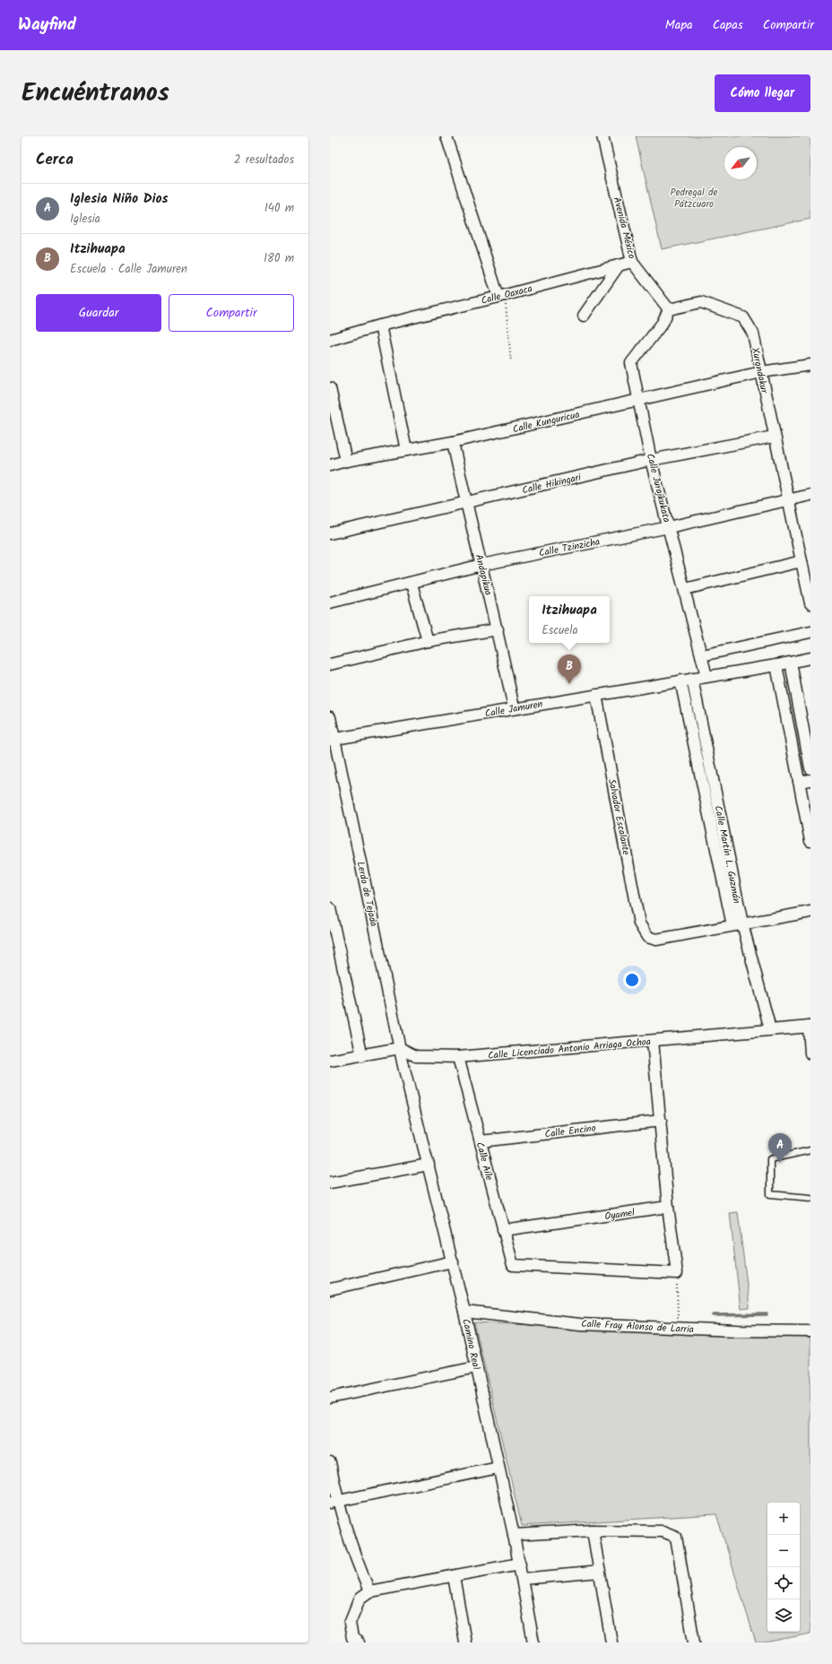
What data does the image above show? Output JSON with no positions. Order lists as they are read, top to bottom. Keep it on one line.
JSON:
{"streets":{"street":["Avenida México","Calle Oaxaca","Xurgndakur","Calle Kunguricua","Calle Hikingari","Calle Jurajkukata","Calle Tzinzicha","Andapikua","Calle Jamuren","Salvador Escalante","Calle Martín L. Guzmán","Lerdo de Tejada","Calle Licenciado Antonio Arriaga Ochoa","Calle Encino","Calle Aile","Oyamel","Calle Fray Alonso de Larria","Camino Real"]},"crossings":[["Avenida México","Calle Oaxaca"],["Avenida México","Xurgndakur"],["Avenida México","Calle Jurajkukata"],["Xurgndakur","Calle Kunguricua"],["Xurgndakur","Calle Hikingari"],["Xurgndakur","Calle Jurajkukata"],["Xurgndakur","Calle Tzinzicha"],["Calle Kunguricua","Calle Jurajkukata"],["Calle Kunguricua","Andapikua"],["Calle Hikingari","Calle Jurajkukata"],["Calle Hikingari","Andapikua"],["Calle Jurajkukata","Calle Tzinzicha"],["Calle Jurajkukata","Calle Jamuren"],["Calle Tzinzicha","Andapikua"],["Andapikua","Calle Jamuren"],["Calle Jamuren","Salvador Escalante"],["Calle Jamuren","Calle Martín L. Guzmán"],["Calle Jamuren","Lerdo de Tejada"],["Salvador Escalante","Calle Martín L. Guzmán"],["Calle Martín L. Guzmán","Calle Licenciado Antonio Arriaga Ochoa"],["Lerdo de Tejada","Calle Licenciado Antonio Arriaga Ochoa"],["Lerdo de Tejada","Camino Real"],["Calle Licenciado Antonio Arriaga Ochoa","Calle Aile"],["Calle Licenciado Antonio Arriaga Ochoa","Camino Real"],["Calle Encino","Calle Aile"],["Calle Aile","Oyamel"],["Calle Fray Alonso de Larria","Camino Real"]],"parks":["Pedregal de Pátzcuaro"],"north":"bottom left","page":{"header":"Wayfind","nav":["Mapa","Capas","Compartir"],"title":"Encuéntranos","buttons":["Cómo llegar",["Guardar","Compartir"]],"heading":["Cerca","2 resultados"],"list":[{"mark":"A","name":"Iglesia Niño Dios","note":"Iglesia","value":"140 m"},{"mark":"B","name":"Itzihuapa","note":"Escuela · Calle Jamuren","value":"180 m"}],"popup":["Itzihuapa","Escuela"],"pins":["B","A"],"map_buttons":["+","−"]}}
